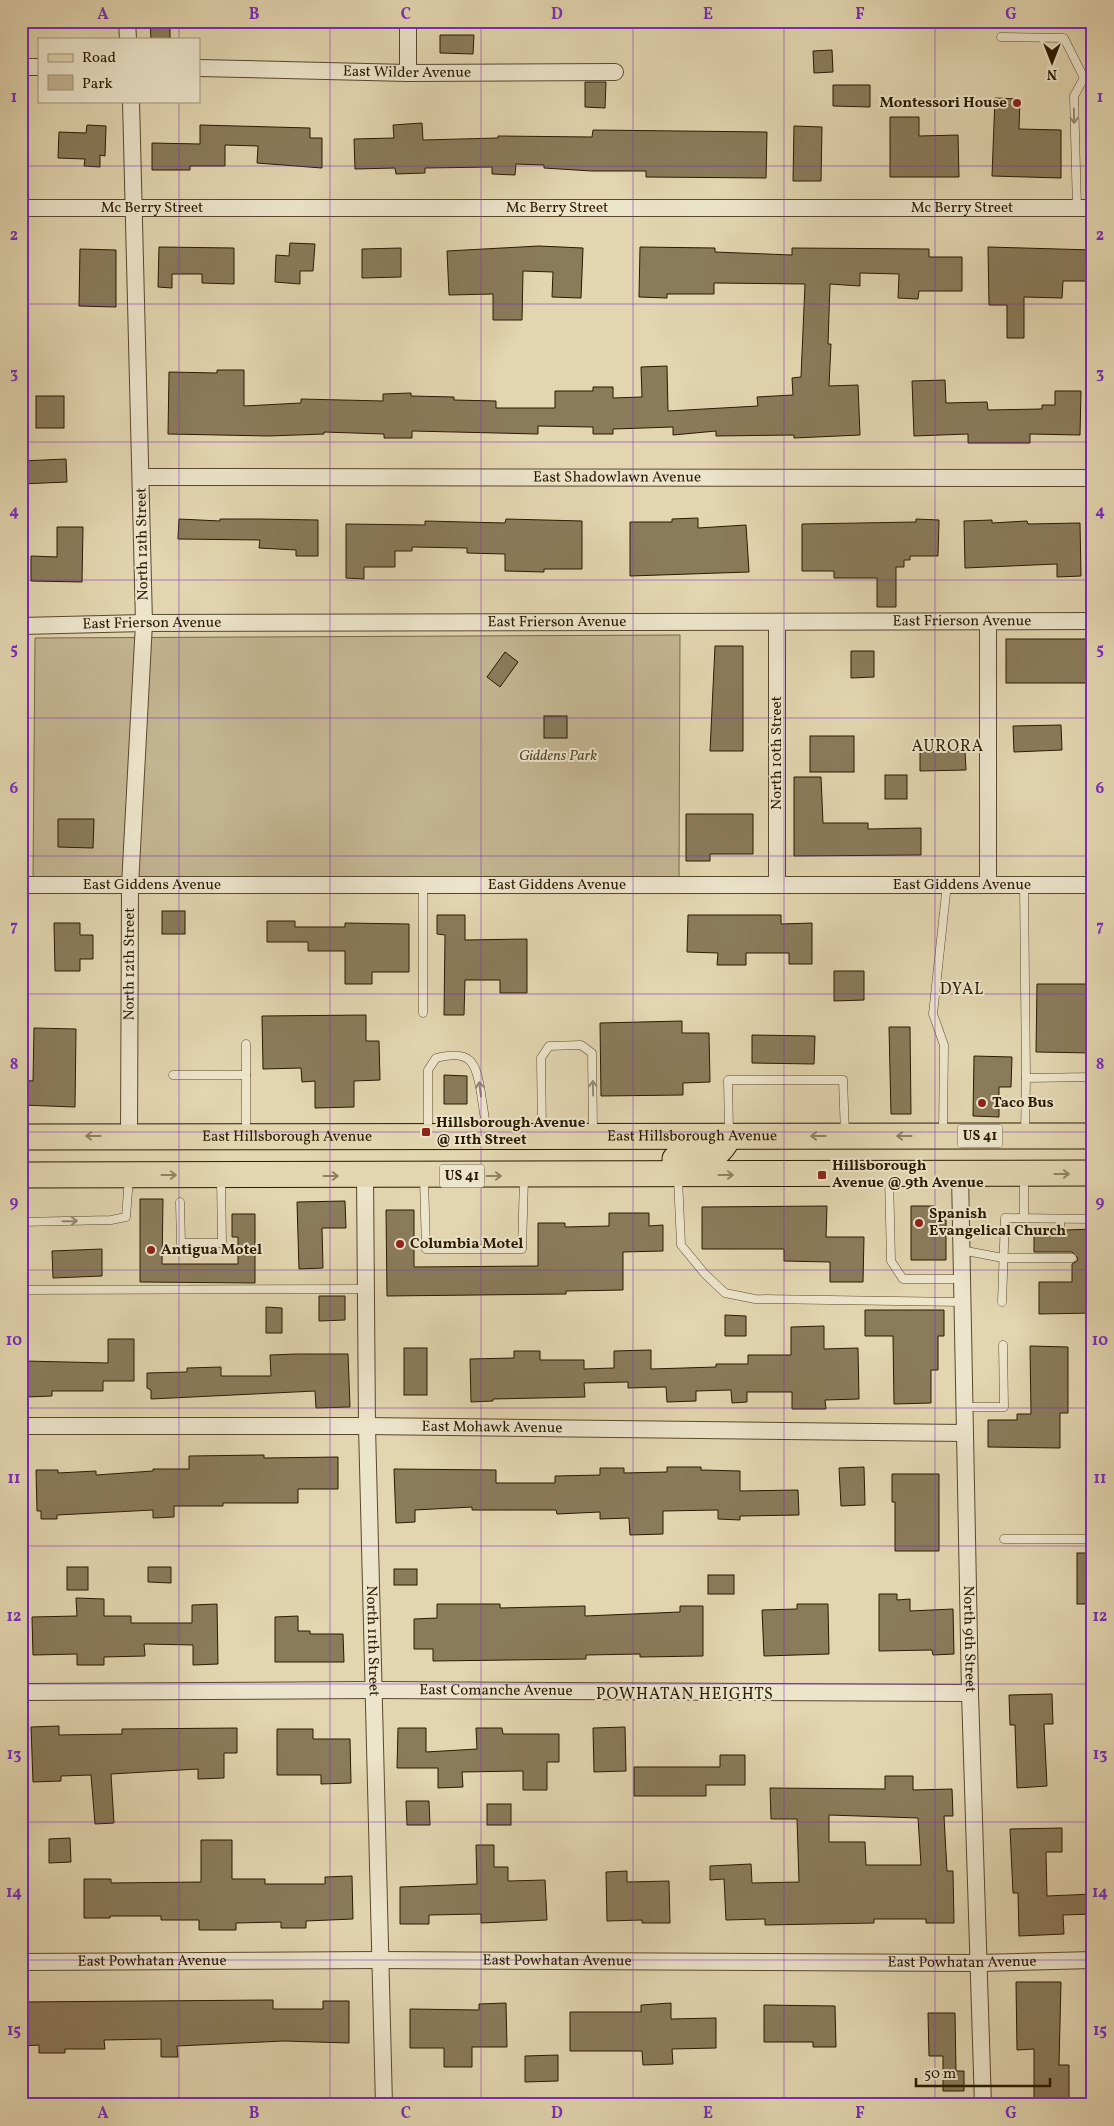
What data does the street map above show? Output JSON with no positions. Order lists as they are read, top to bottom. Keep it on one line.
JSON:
{"streets":{"main road":["East Hillsborough Avenue","US 41"],"street":["East Wilder Avenue","Mc Berry Street","East Shadowlawn Avenue","North 12th Street","East Frierson Avenue","North 10th Street","East Giddens Avenue","East Mohawk Avenue","North 9th Street","North 11th Street","East Comanche Avenue","East Powhatan Avenue"]},"crossings":[["Mc Berry Street","North 12th Street"],["East Shadowlawn Avenue","North 12th Street"],["North 12th Street","East Frierson Avenue"],["North 12th Street","East Giddens Avenue"],["North 12th Street","East Hillsborough Avenue"],["East Frierson Avenue","North 10th Street"],["North 10th Street","East Giddens Avenue"],["US 41","North 9th Street"],["US 41","North 11th Street"],["East Mohawk Avenue","North 9th Street"],["East Mohawk Avenue","North 11th Street"],["North 9th Street","East Comanche Avenue"],["North 9th Street","East Powhatan Avenue"],["North 11th Street","East Comanche Avenue"],["North 11th Street","East Powhatan Avenue"]],"districts":["AURORA","DYAL","POWHATAN HEIGHTS"],"parks":["Giddens Park"],"places":{"other":["Montessori House","Taco Bus","Spanish Evangelical Church","Columbia Motel","Antigua Motel"],"transit":["Hillsborough Avenue @ 11th Street","Hillsborough Avenue @ 9th Avenue"]},"legend":["Road","Park"],"scale_bar":"50 m","north":"bottom","grid":{"columns":["A","B","C","D","E","F","G"],"rows":["1","2","3","4","5","6","7","8","9","10","11","12","13","14","15"]}}
